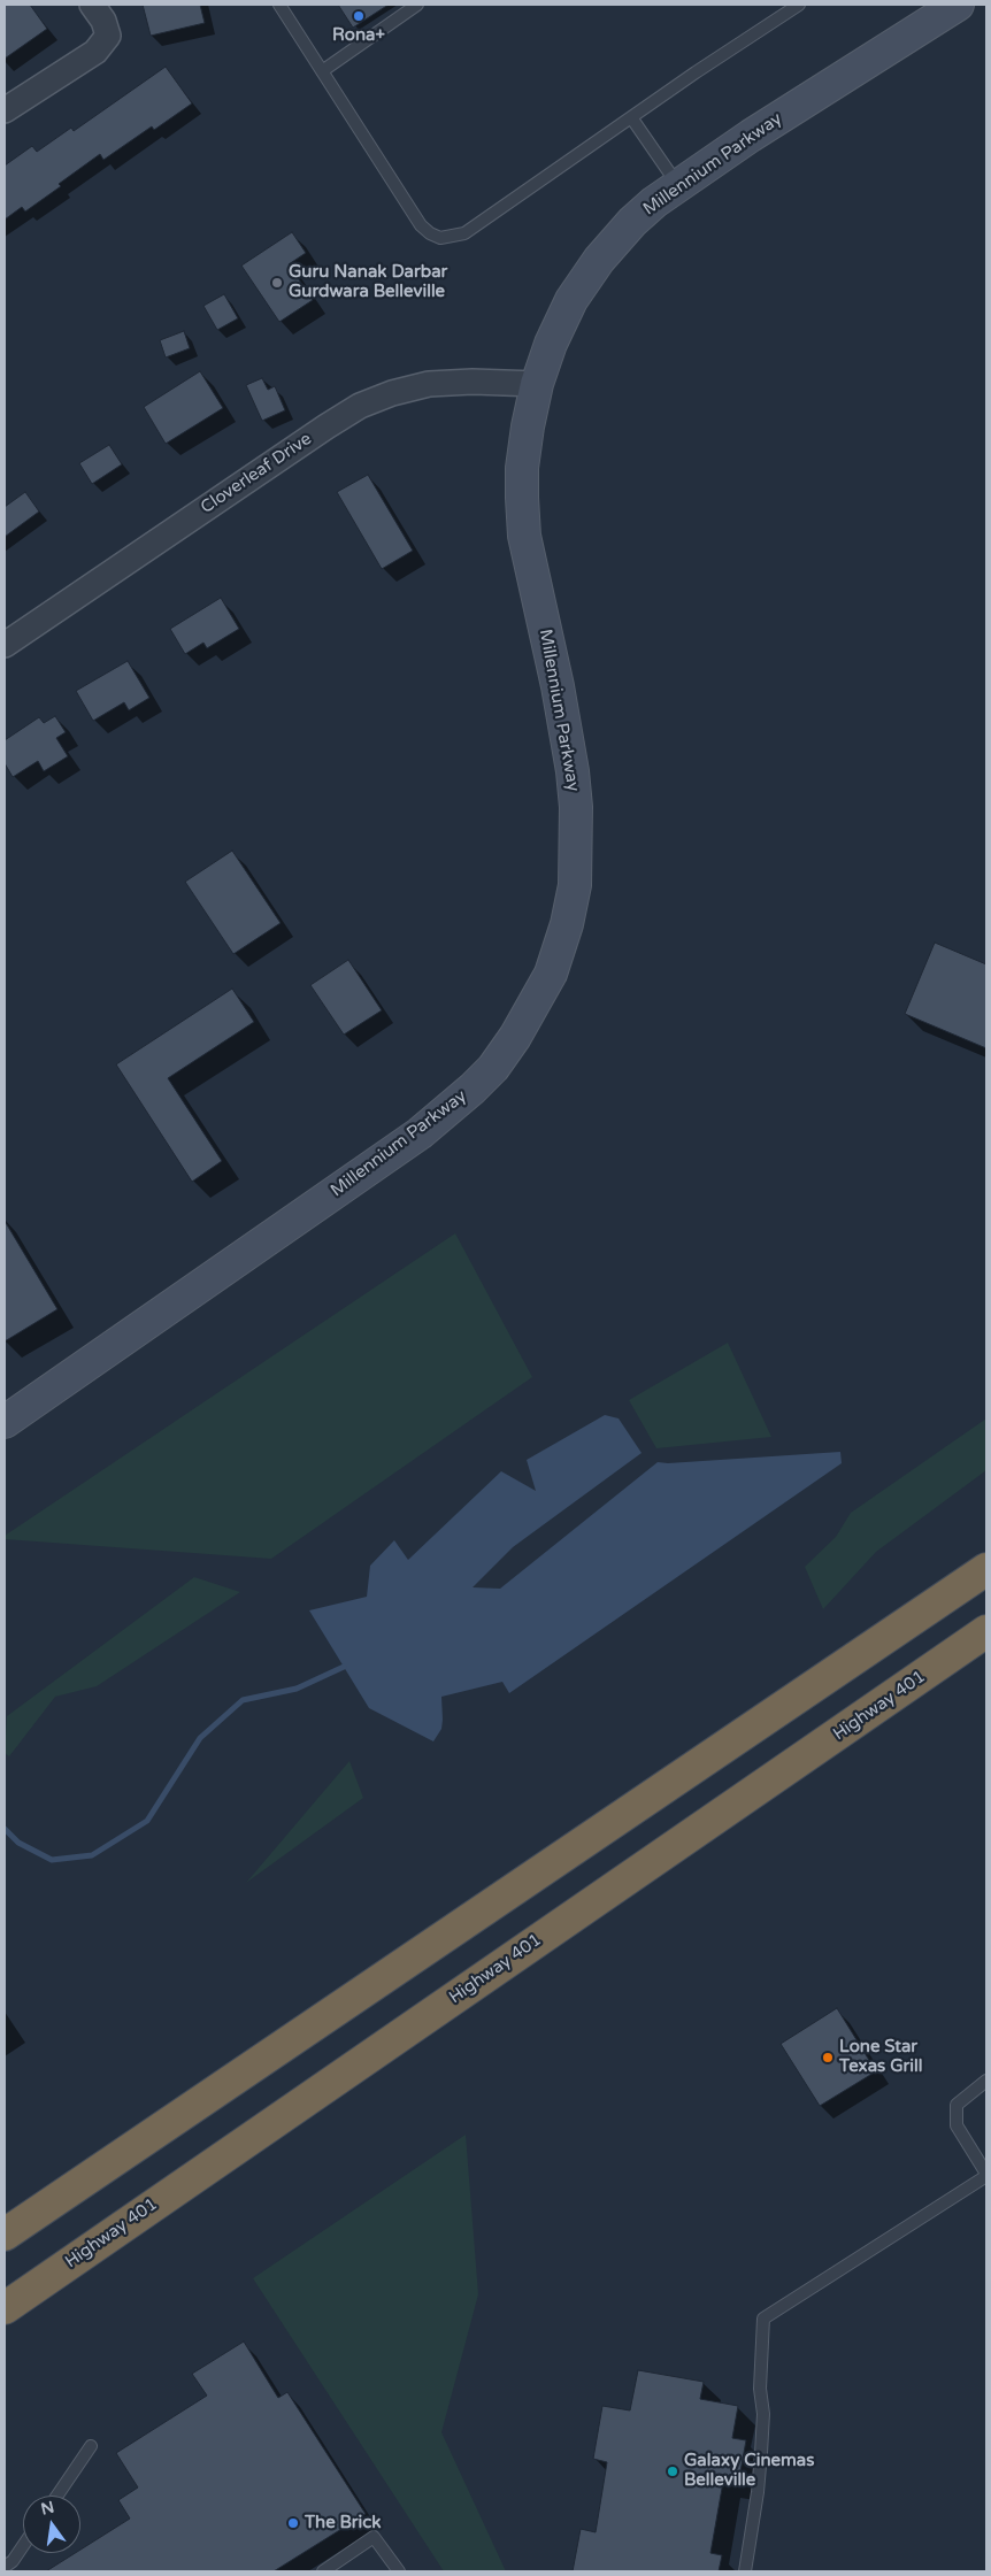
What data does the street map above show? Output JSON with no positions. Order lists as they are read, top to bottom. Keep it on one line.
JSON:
{"streets":{"highway":["Highway 401"],"street":["Millennium Parkway","Cloverleaf Drive"]},"crossings":[["Millennium Parkway","Cloverleaf Drive"]],"places":["Rona+","Guru Nanak Darbar Gurdwara Belleville","Lone Star Texas Grill","Galaxy Cinemas Belleville","The Brick"],"north":"top"}
